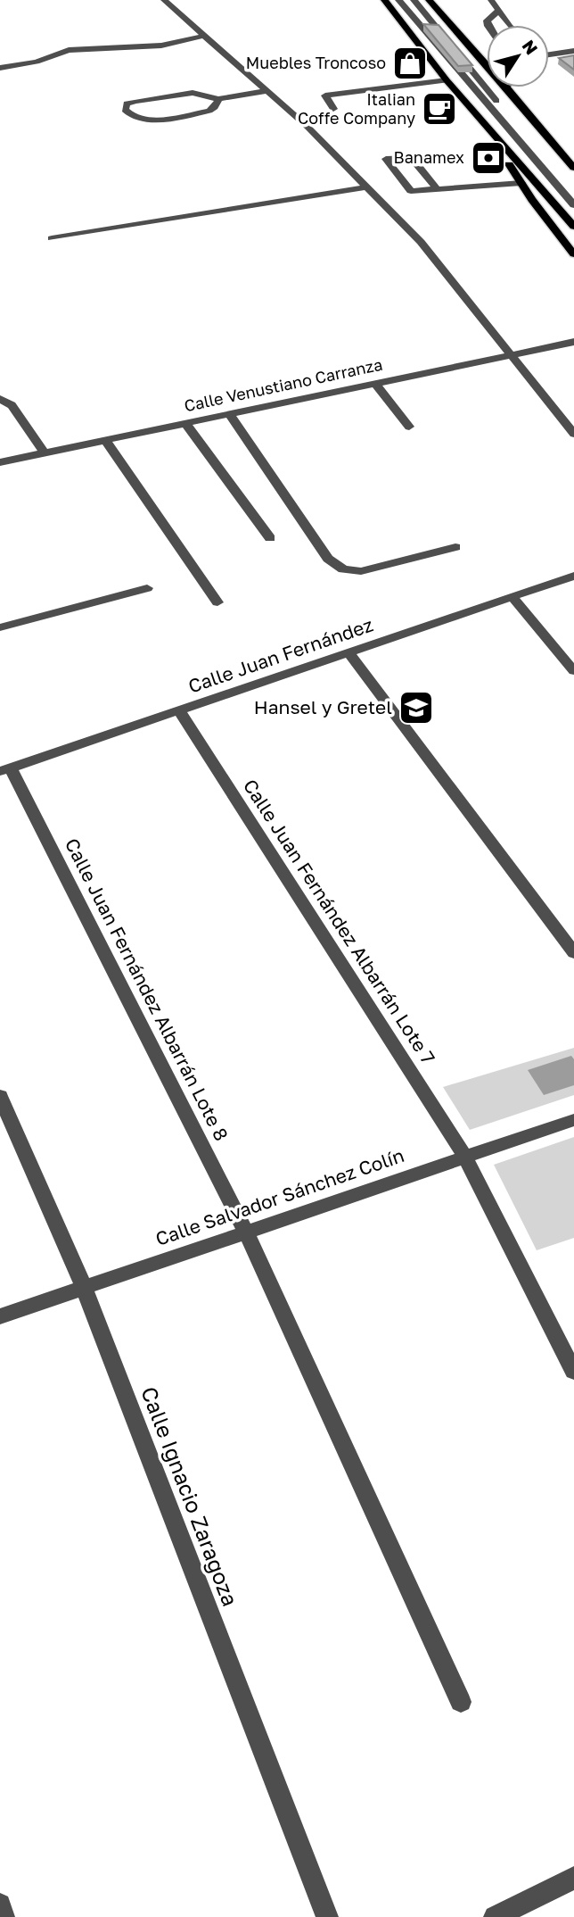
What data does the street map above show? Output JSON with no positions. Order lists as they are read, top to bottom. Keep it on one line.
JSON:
{"streets":{"street":["Calle Venustiano Carranza","Calle Juan Fernández","Calle Juan Fernández Albarrán Lote 7","Calle Juan Fernández Albarrán Lote 8","Calle Salvador Sánchez Colín","Calle Ignacio Zaragoza"]},"crossings":[["Calle Juan Fernández","Calle Juan Fernández Albarrán Lote 7"],["Calle Juan Fernández","Calle Juan Fernández Albarrán Lote 8"],["Calle Juan Fernández Albarrán Lote 7","Calle Salvador Sánchez Colín"],["Calle Juan Fernández Albarrán Lote 8","Calle Salvador Sánchez Colín"],["Calle Salvador Sánchez Colín","Calle Ignacio Zaragoza"]],"places":{"shop":["Muebles Troncoso"],"cafe":["Italian Coffe Company"],"bank":["Banamex"],"school or university":["Hansel y Gretel"]},"north":"top right"}
